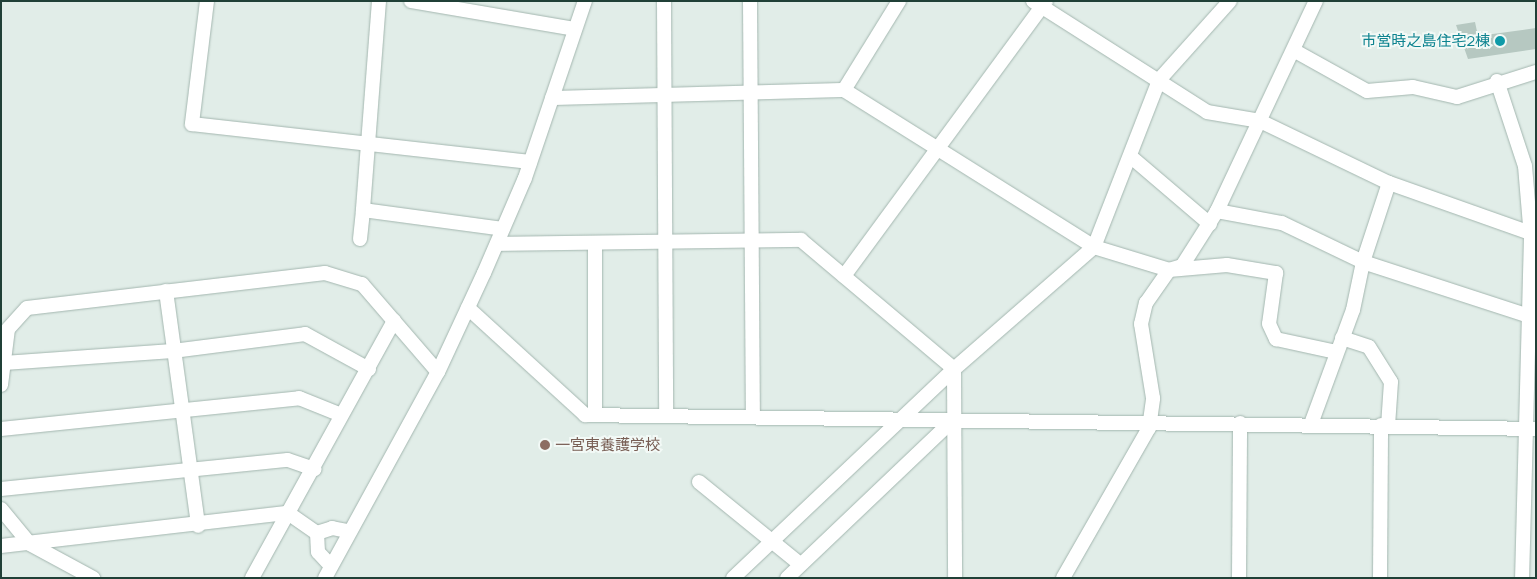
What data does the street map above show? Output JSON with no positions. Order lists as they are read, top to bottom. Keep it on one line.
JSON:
{"places":["市営時之島住宅2棟","一宮東養護学校"]}
